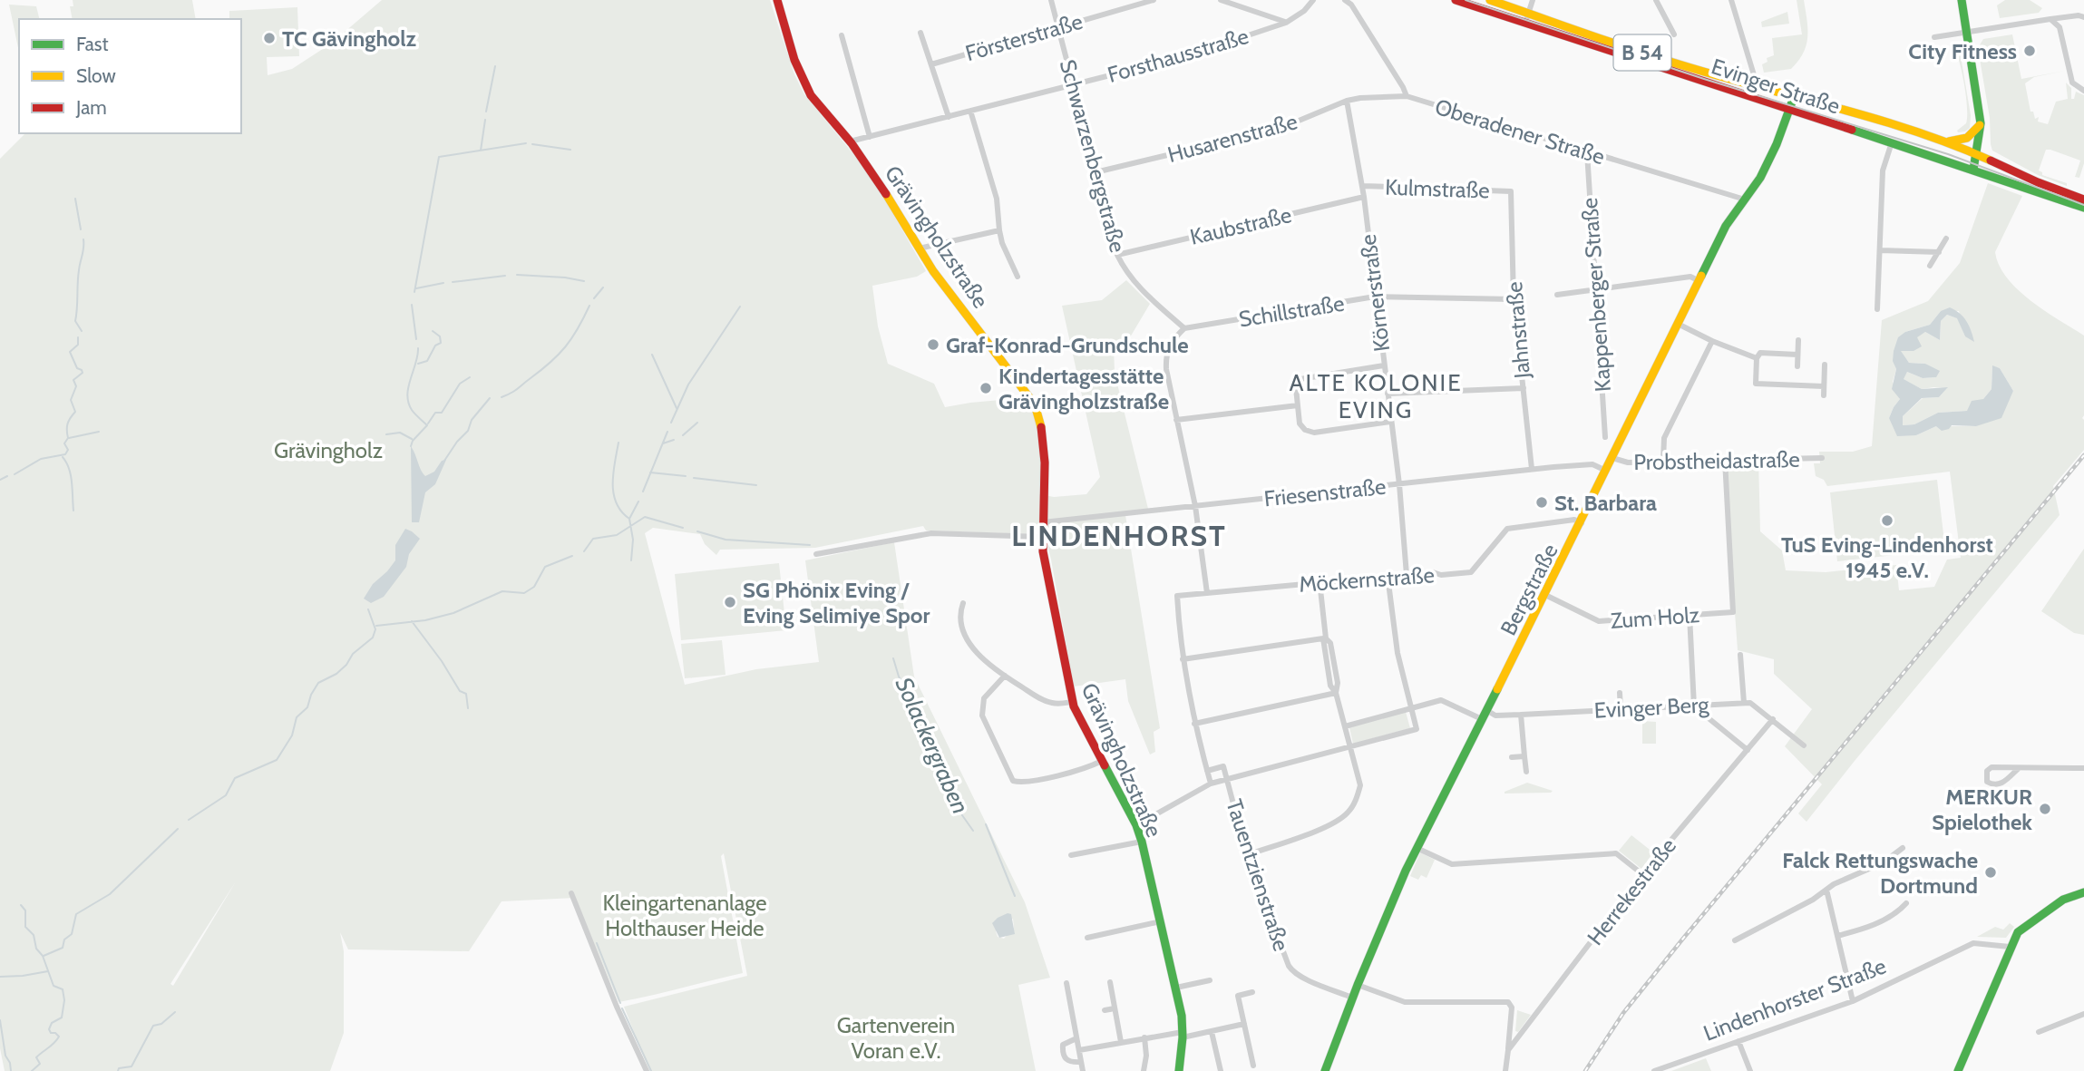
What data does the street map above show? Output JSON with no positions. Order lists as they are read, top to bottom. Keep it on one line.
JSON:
{"streets":{"main road":["B 54","Evinger Straße","Grävingholzstraße","Bergstraße"],"street":["Försterstraße","Forsthausstraße","Oberadener Straße","Husarenstraße","Schwarzenbergstraße","Kulmstraße","Kaubstraße","Körnerstraße","Kappenberger Straße","Schillstraße","Jahnstraße","Probstheidastraße","Friesenstraße","Möckernstraße","Zum Holz","Evinger Berg","Tauentzienstraße","Herrekestraße","Lindenhorster Straße"]},"crossings":[["Försterstraße","Schwarzenbergstraße"],["Forsthausstraße","Schwarzenbergstraße"],["Forsthausstraße","Grävingholzstraße"],["Evinger Straße","Bergstraße"],["Oberadener Straße","Husarenstraße"],["Oberadener Straße","Kappenberger Straße"],["Oberadener Straße","Bergstraße"],["Husarenstraße","Schwarzenbergstraße"],["Husarenstraße","Körnerstraße"],["Schwarzenbergstraße","Kaubstraße"],["Schwarzenbergstraße","Schillstraße"],["Kulmstraße","Körnerstraße"],["Kulmstraße","Jahnstraße"],["Kaubstraße","Körnerstraße"],["Grävingholzstraße","Friesenstraße"],["Körnerstraße","Schillstraße"],["Körnerstraße","Friesenstraße"],["Körnerstraße","Möckernstraße"],["Schillstraße","Jahnstraße"],["Jahnstraße","Friesenstraße"],["Probstheidastraße","Bergstraße"],["Probstheidastraße","Zum Holz"],["Friesenstraße","Bergstraße"],["Möckernstraße","Bergstraße"],["Möckernstraße","Tauentzienstraße"],["Bergstraße","Zum Holz"],["Bergstraße","Evinger Berg"],["Bergstraße","Tauentzienstraße"]],"districts":["ALTE KOLONIE EVING","LINDENHORST"],"water":["Solackergraben"],"parks":["Grävingholz","Kleingartenanlage Holthauser Heide","Gartenverein Voran e.V."],"places":["TC Gävingholz","City Fitness","Graf-Konrad-Grundschule","Kindertagesstätte Grävingholzstraße","St. Barbara","TuS Eving-Lindenhorst 1945 e.V.","SG Phönix Eving / Eving Selimiye Spor","MERKUR Spielothek","Falck Rettungswache Dortmund"],"legend":["Fast","Slow","Jam"]}
